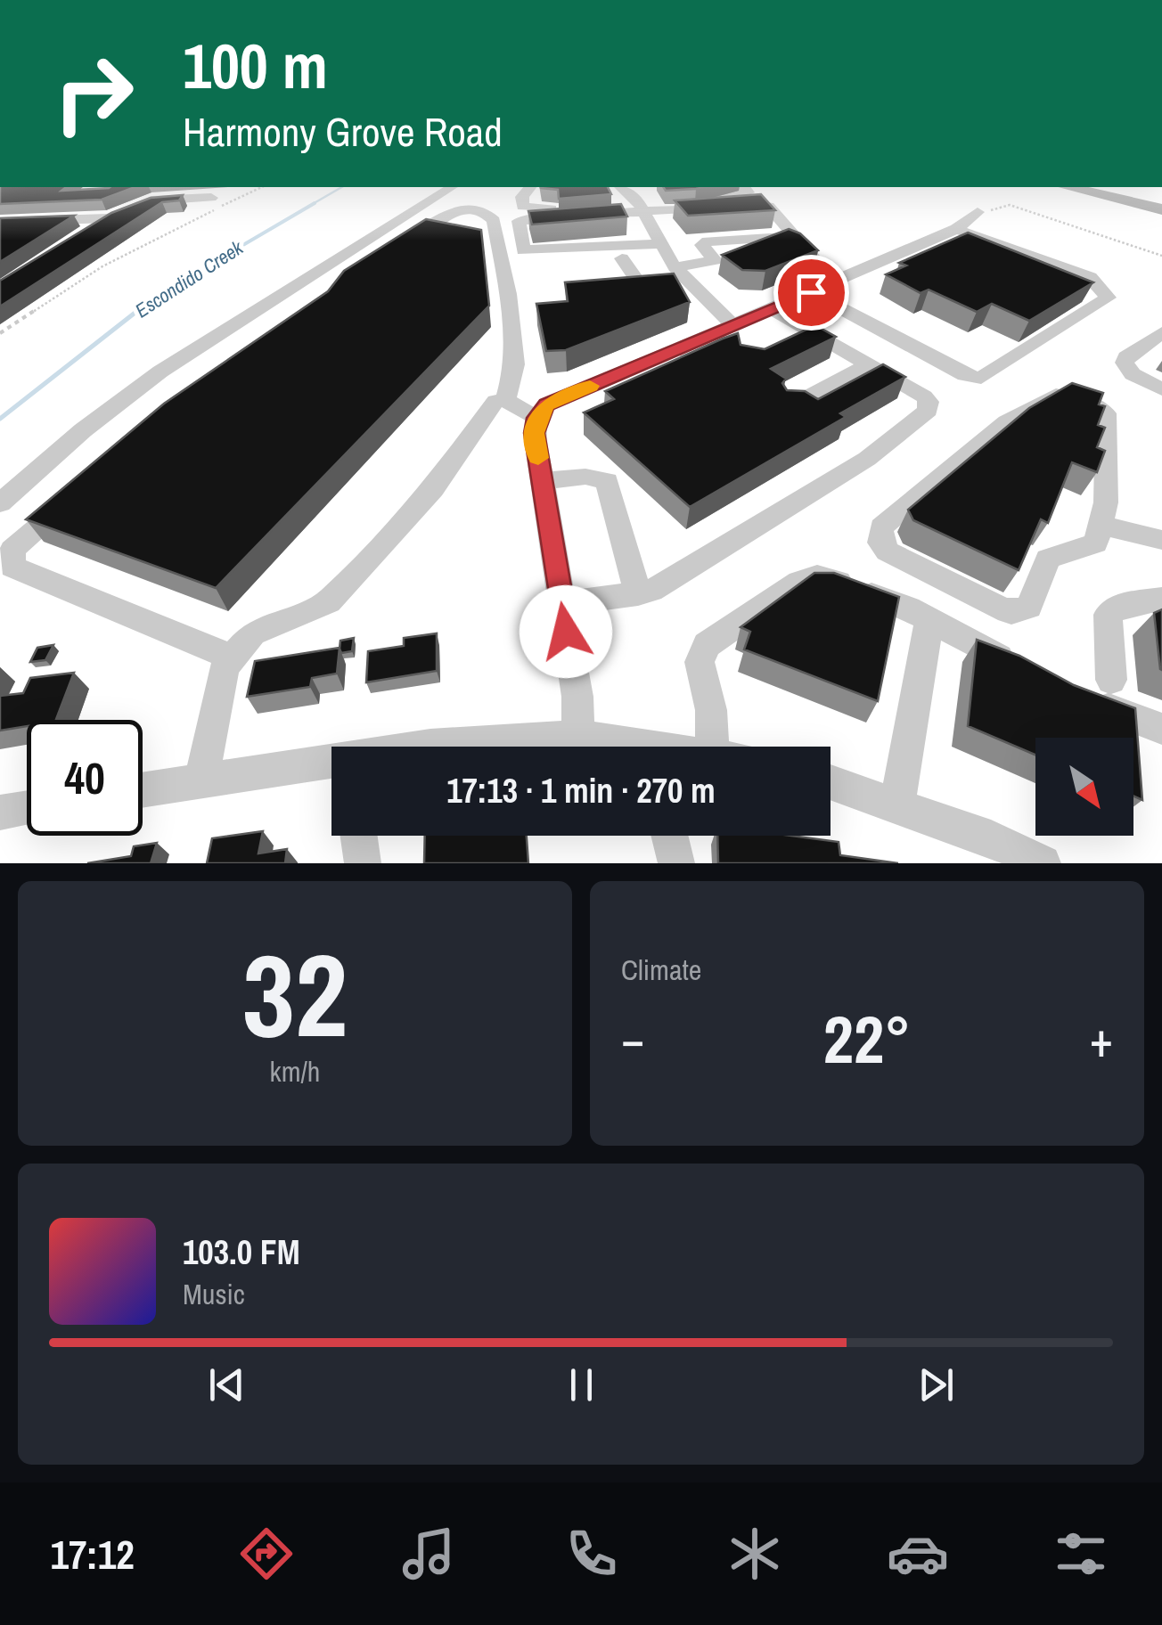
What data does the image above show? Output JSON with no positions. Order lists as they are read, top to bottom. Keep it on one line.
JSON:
{"water":["Escondido Creek"],"north":"bottom right","page":{"turn":["100 m","Harmony Grove Road"],"limit":"40","trip":"17:13 · 1 min · 270 m","tile":[["32","km/h"],"Climate"],"heat":["−","22°","+"],"song":["103.0 FM","Music"],"tabs":"17:12"}}
